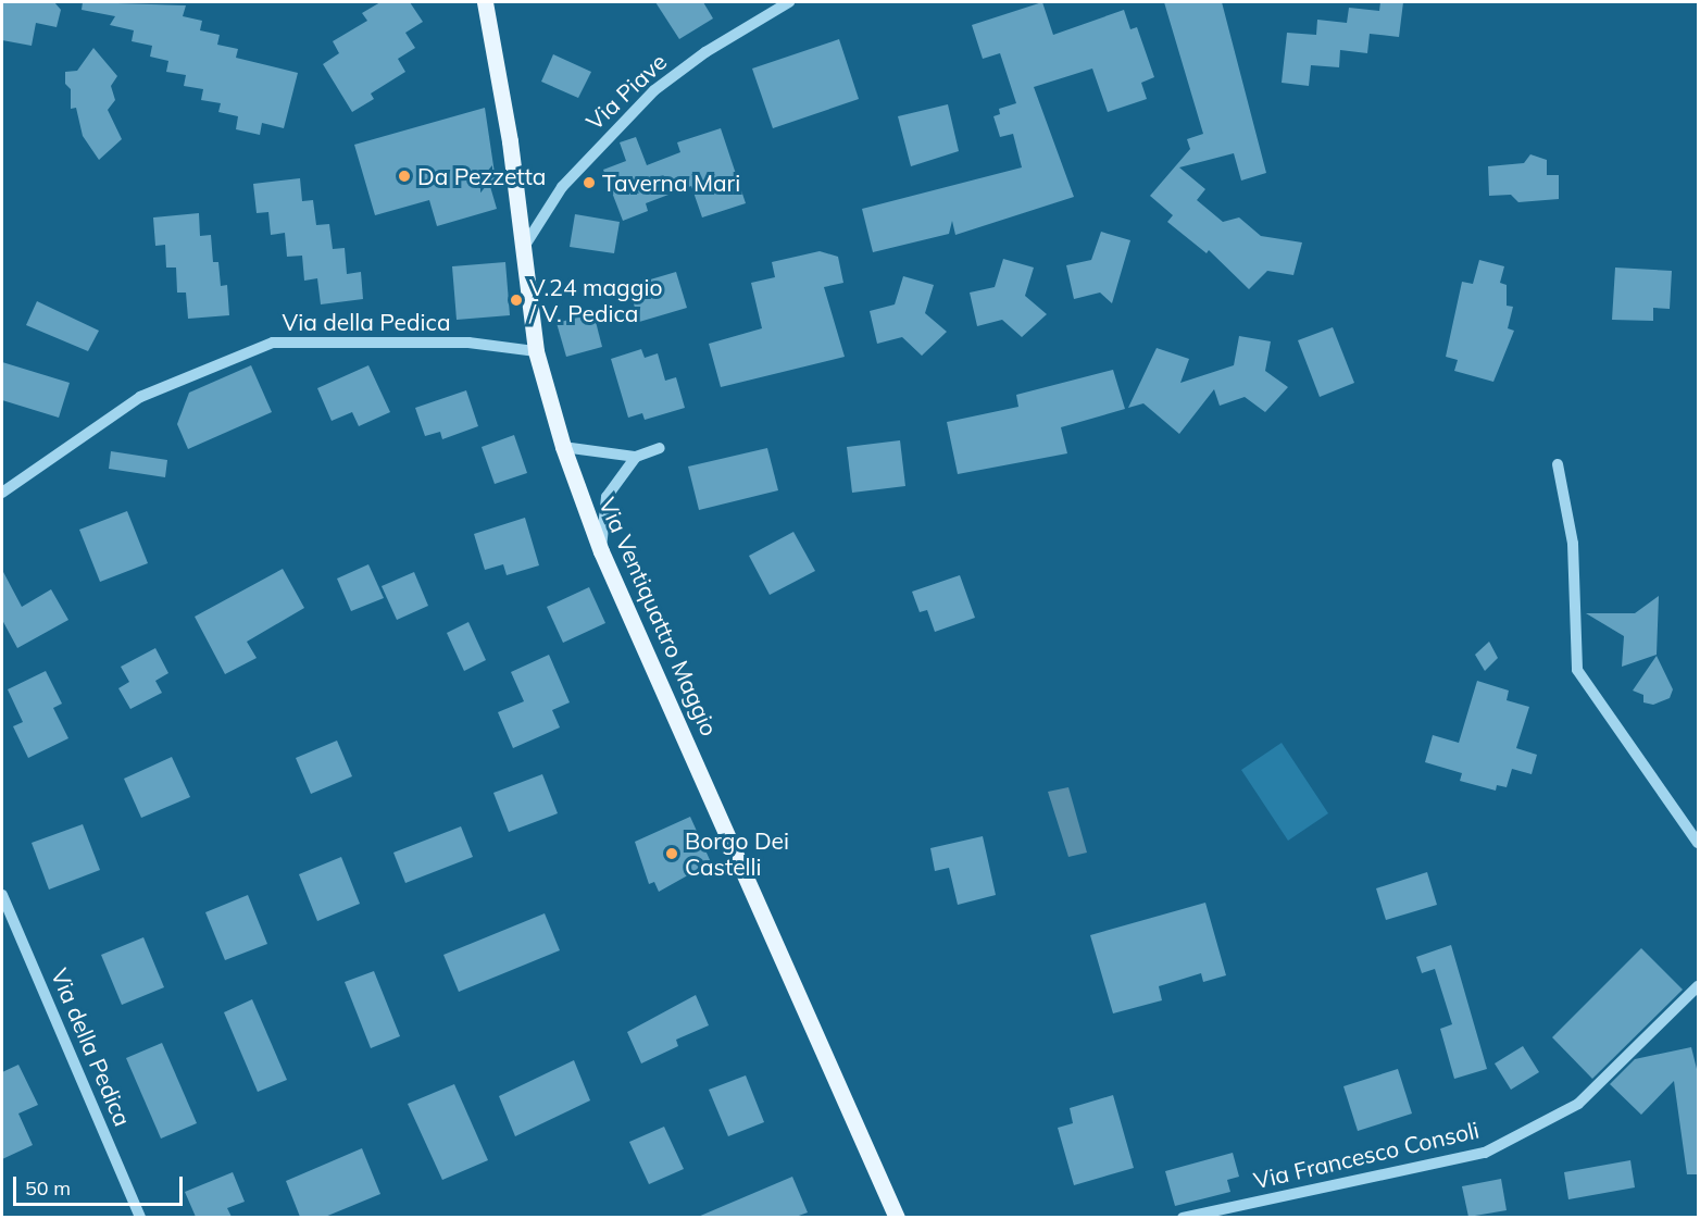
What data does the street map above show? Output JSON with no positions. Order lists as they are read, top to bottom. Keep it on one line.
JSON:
{"streets":{"main road":["Via Ventiquattro Maggio"],"street":["Via Piave","Via della Pedica","Via Francesco Consoli"]},"crossings":[["Via Piave","Via Ventiquattro Maggio"],["Via della Pedica","Via Ventiquattro Maggio"]],"places":["Da Pezzetta","Taverna Mari","V.24 maggio / V. Pedica","Borgo Dei Castelli"],"scale_bar":"50 m"}
